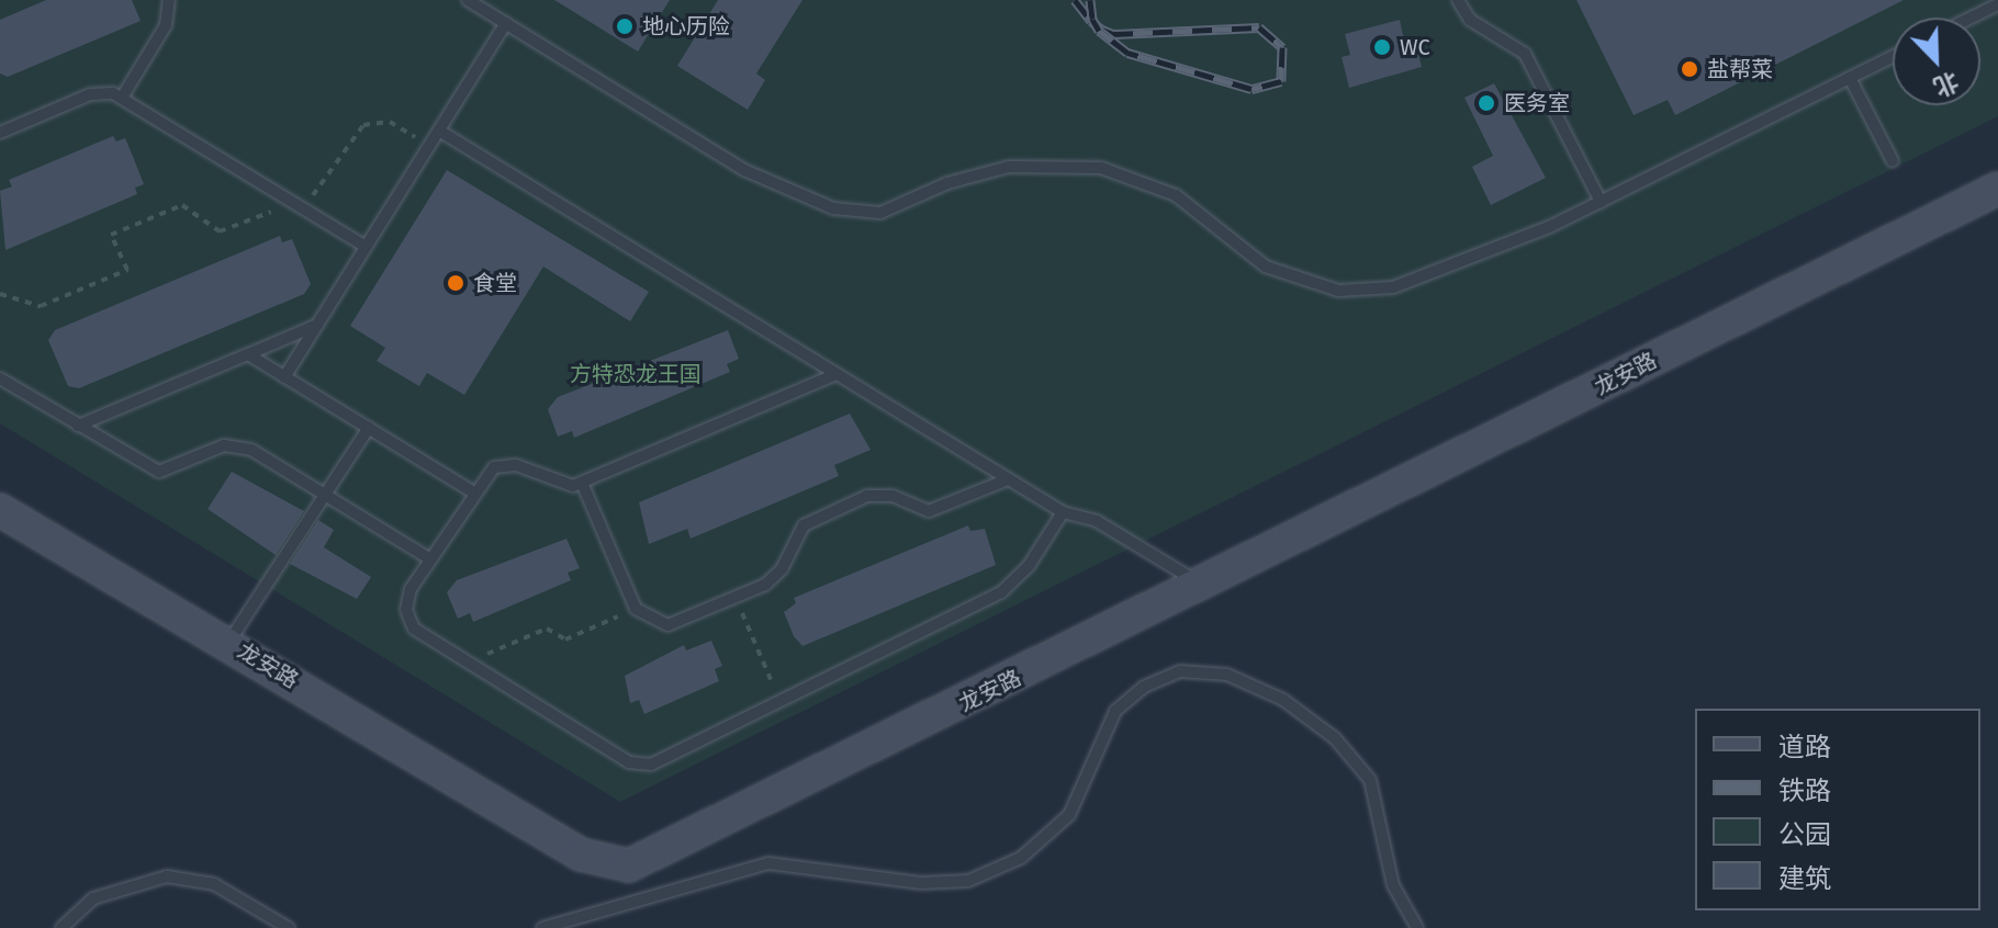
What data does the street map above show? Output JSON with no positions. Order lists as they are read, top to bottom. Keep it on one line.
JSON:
{"streets":{"main road":["龙安路"]},"parks":["方特恐龙王国"],"places":["地心历险","WC","盐帮菜","医务室","食堂"],"legend":["道路","铁路","公园","建筑"],"north":"bottom right"}
